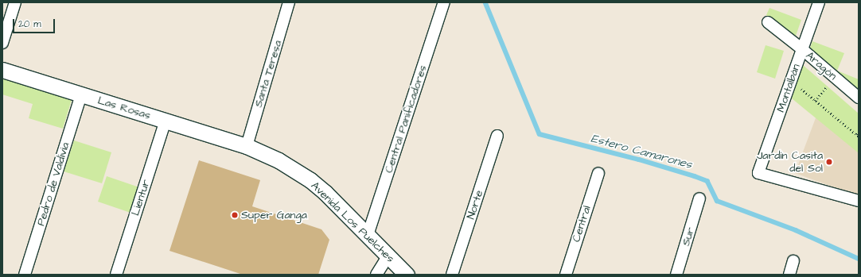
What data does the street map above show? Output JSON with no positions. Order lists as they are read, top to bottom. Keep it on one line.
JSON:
{"streets":{"main road":["Las Rosas","Avenida Los Puelches"],"street":["Aragón","Santa Teresa","Montalbán","Central Panificadores","Pedro de Valdivia","Lientur","Norte","Central","Sur"]},"crossings":[["Aragón","Montalbán"],["Santa Teresa","Las Rosas"],["Santa Teresa","Avenida Los Puelches"],["Las Rosas","Pedro de Valdivia"],["Las Rosas","Lientur"],["Las Rosas","Avenida Los Puelches"],["Central Panificadores","Avenida Los Puelches"]],"water":["Estero Camarones"],"places":["Jardín Casita del Sol","Super Ganga"],"scale_bar":"20 m"}
